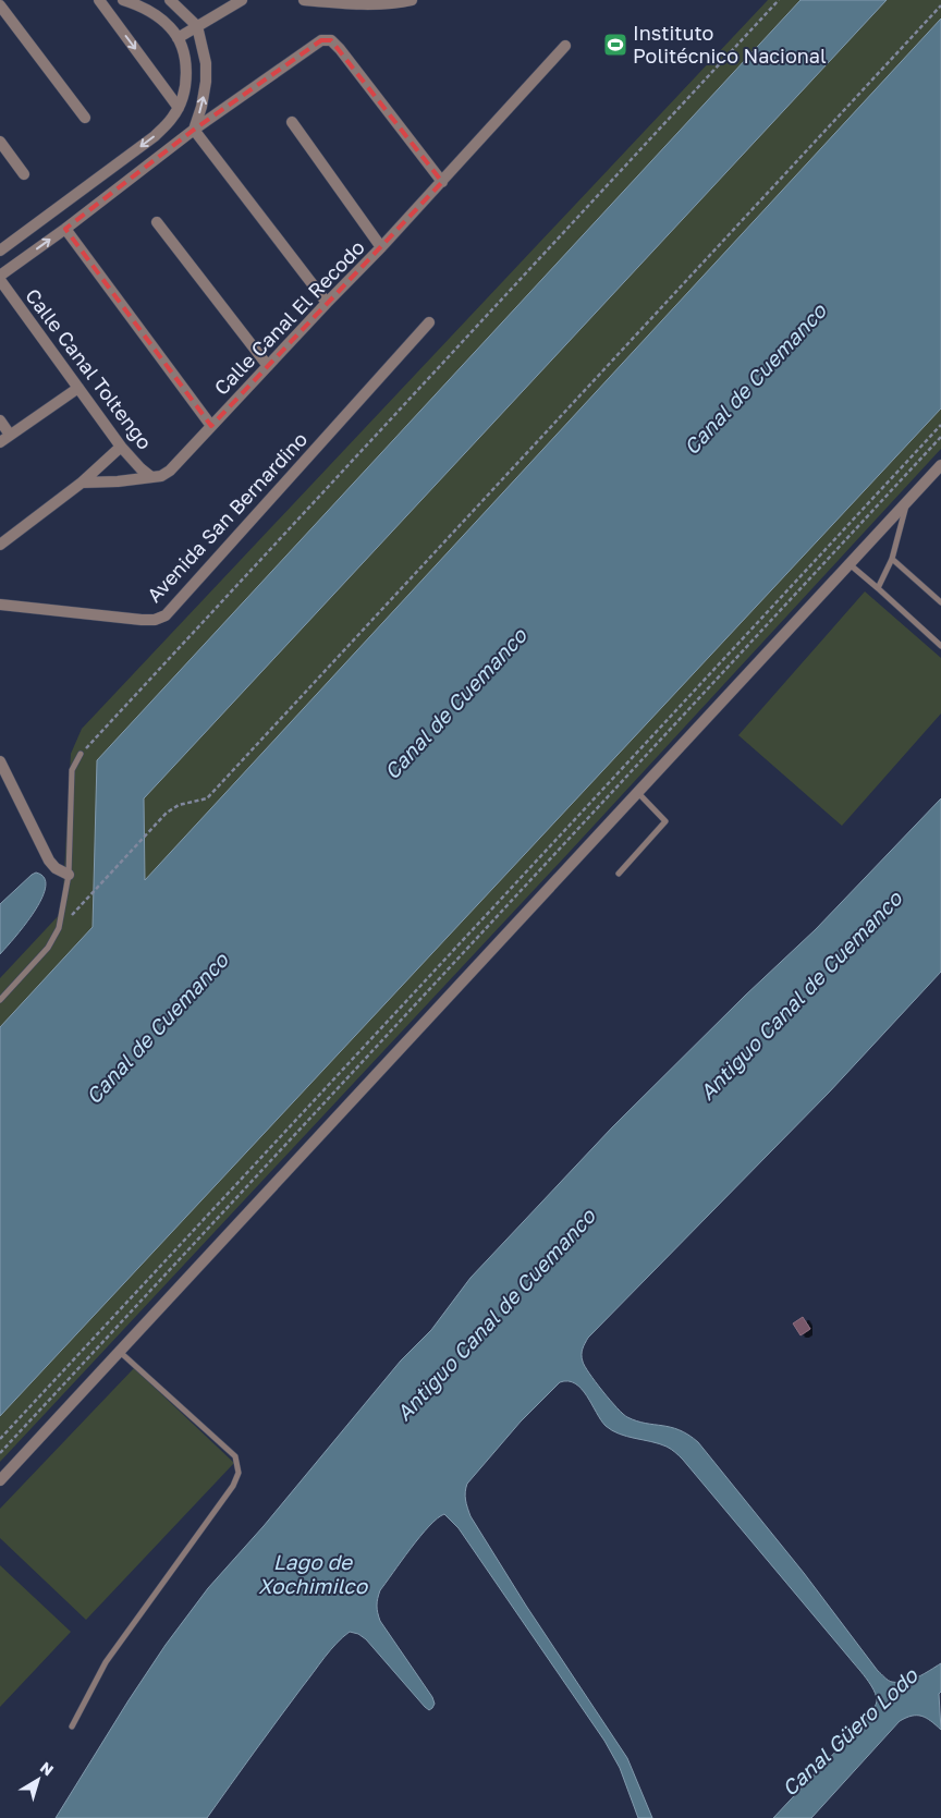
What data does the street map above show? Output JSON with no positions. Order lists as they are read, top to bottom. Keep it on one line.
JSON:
{"streets":{"street":["Calle Canal El Recodo","Calle Canal Toltengo","Avenida San Bernardino"]},"crossings":[["Calle Canal El Recodo","Calle Canal Toltengo"]],"water":["Canal de Cuemanco","Antiguo Canal de Cuemanco","Lago de Xochimilco","Canal Güero Lodo"],"places":{"sports":["Instituto Politécnico Nacional"]},"north":"top right"}
